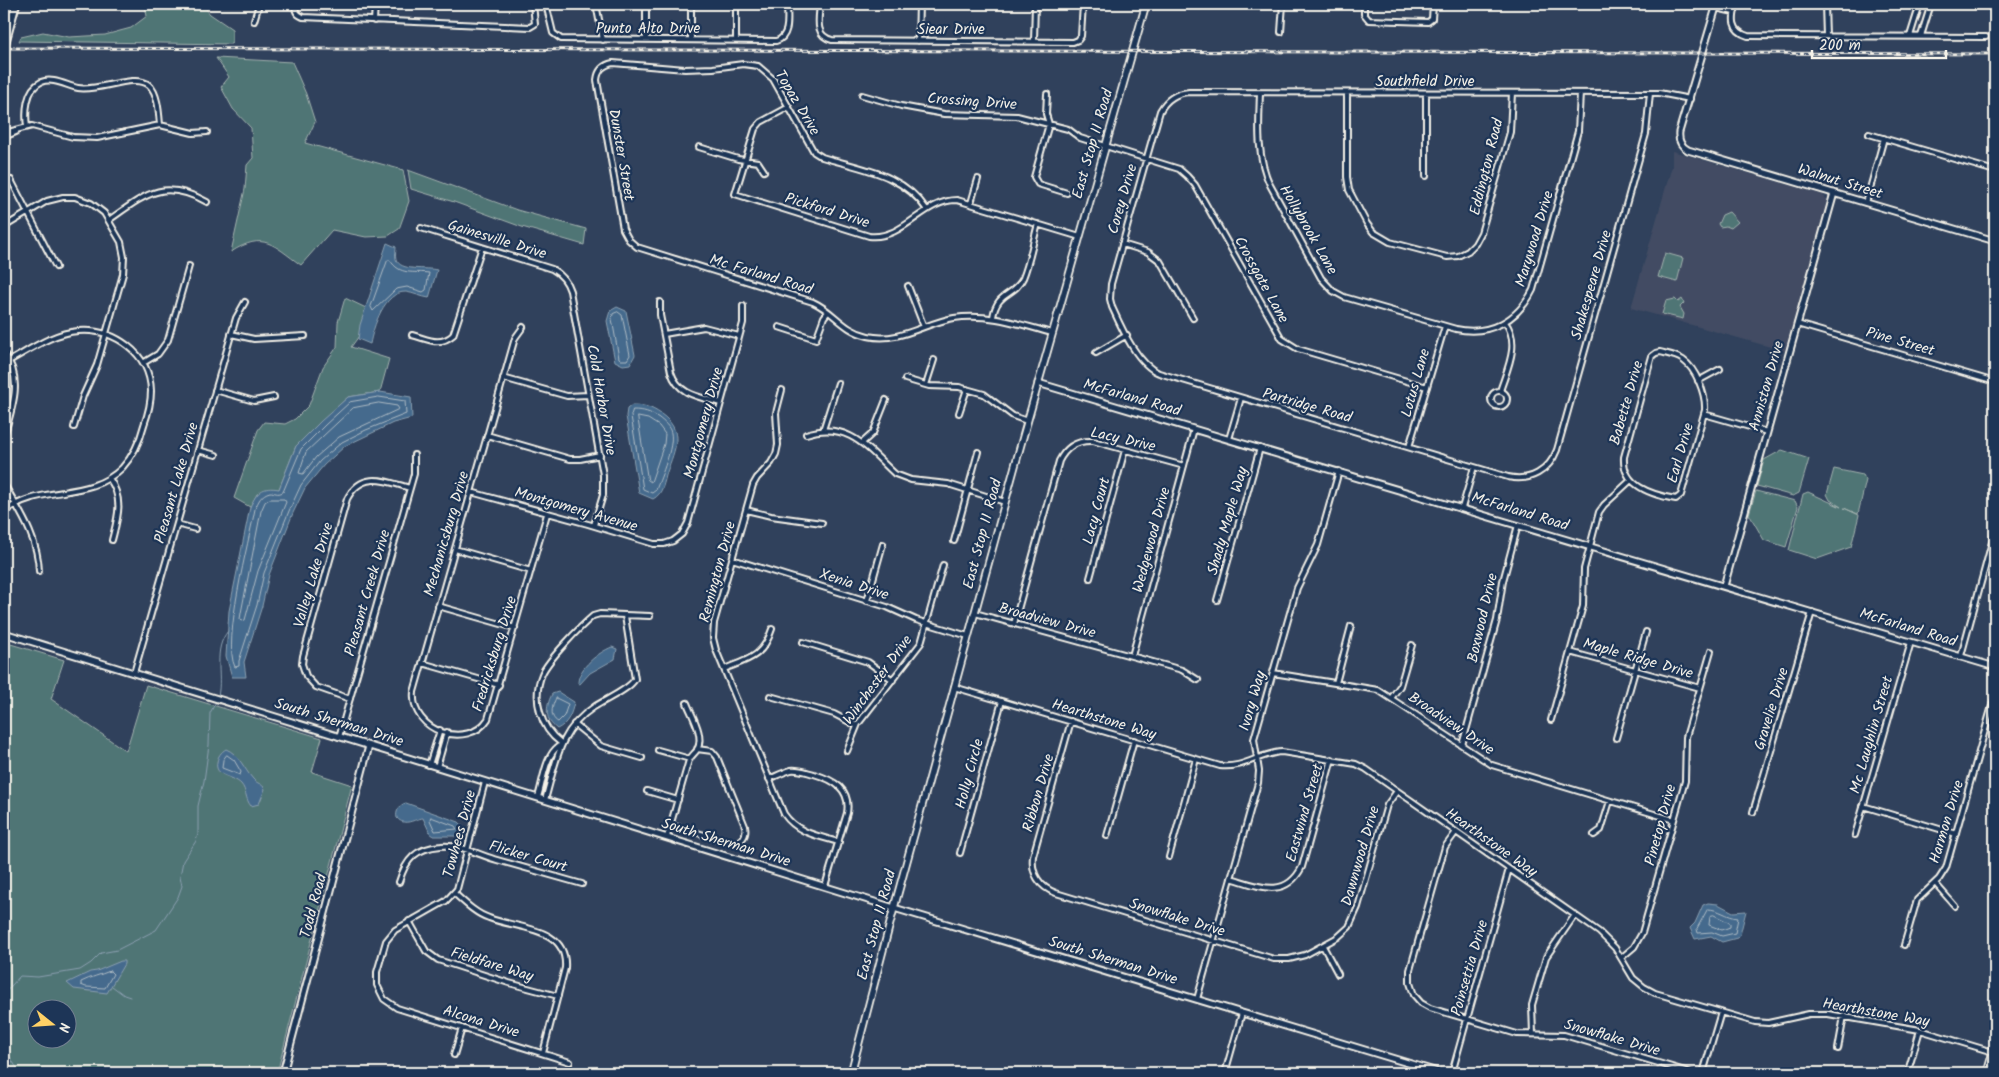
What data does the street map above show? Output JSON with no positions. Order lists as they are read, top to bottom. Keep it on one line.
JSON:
{"streets":{"main road":["East Stop 11 Road"],"street":["Punto Alto Drive","Siear Drive","Southfield Drive","Crossing Drive","Topaz Drive","Dunster Street","Eddington Road","Walnut Street","Corey Drive","Pickford Drive","Hollybrook Lane","Marywood Drive","Gainesville Drive","Mc Farland Road","Crossgate Lane","Shakespeare Drive","Pine Street","Lotus Lane","Anniston Drive","McFarland Road","Cold Harbor Drive","Babette Drive","Partridge Road","Montgomery Drive","Lacy Drive","Earl Drive","Pleasant Lake Drive","Montgomery Avenue","Lacy Court","Shady Maple Way","Mechanicsburg Drive","Wedgewood Drive","Remington Drive","Valley Lake Drive","Xenia Drive","Pleasant Creek Drive","Boxwood Drive","Broadview Drive","Fredricksburg Drive","Maple Ridge Drive","Winchester Drive","Ivory Way","Gravelie Drive","Hearthstone Way","South Sherman Drive","Mc Laughlin Street","Holly Circle","Ribbon Drive","Eastwind Street","Harmon Drive","Pinetop Drive","Towhees Drive","Dawnwood Drive","Flicker Court","Todd Road","Snowflake Drive","Fieldfare Way","Poinsettia Drive","Alcona Drive"]},"crossings":[["Southfield Drive","Eddington Road"],["Southfield Drive","Walnut Street"],["Southfield Drive","Corey Drive"],["Southfield Drive","Hollybrook Lane"],["Southfield Drive","Marywood Drive"],["Southfield Drive","Shakespeare Drive"],["Crossing Drive","East Stop 11 Road"],["Crossing Drive","Crossgate Lane"],["Topaz Drive","Dunster Street"],["Topaz Drive","Pickford Drive"],["East Stop 11 Road","Pickford Drive"],["East Stop 11 Road","Mc Farland Road"],["East Stop 11 Road","Crossgate Lane"],["East Stop 11 Road","McFarland Road"],["East Stop 11 Road","Xenia Drive"],["East Stop 11 Road","Broadview Drive"],["East Stop 11 Road","Hearthstone Way"],["East Stop 11 Road","South Sherman Drive"],["Dunster Street","Mc Farland Road"],["Walnut Street","Anniston Drive"],["Corey Drive","Crossgate Lane"],["Corey Drive","Partridge Road"],["Hollybrook Lane","Marywood Drive"],["Hollybrook Lane","Lotus Lane"],["Marywood Drive","Lotus Lane"],["Gainesville Drive","Cold Harbor Drive"],["Crossgate Lane","Lotus Lane"],["Shakespeare Drive","Partridge Road"],["Pine Street","Anniston Drive"],["Lotus Lane","Partridge Road"],["Anniston Drive","McFarland Road"],["McFarland Road","Shady Maple Way"],["McFarland Road","Wedgewood Drive"],["McFarland Road","Boxwood Drive"],["McFarland Road","Ivory Way"],["McFarland Road","Gravelie Drive"],["McFarland Road","Mc Laughlin Street"],["Cold Harbor Drive","Montgomery Avenue"],["Babette Drive","Earl Drive"],["Montgomery Drive","Montgomery Avenue"],["Lacy Drive","Lacy Court"],["Lacy Drive","Wedgewood Drive"],["Lacy Drive","Broadview Drive"],["Pleasant Lake Drive","South Sherman Drive"],["Montgomery Avenue","Mechanicsburg Drive"],["Montgomery Avenue","Fredricksburg Drive"],["Mechanicsburg Drive","Fredricksburg Drive"],["Wedgewood Drive","Broadview Drive"],["Remington Drive","Xenia Drive"],["Valley Lake Drive","Pleasant Creek Drive"],["Xenia Drive","Winchester Drive"],["Pleasant Creek Drive","South Sherman Drive"],["Boxwood Drive","Broadview Drive"],["Broadview Drive","Ivory Way"],["Broadview Drive","Pinetop Drive"],["Maple Ridge Drive","Pinetop Drive"],["Ivory Way","Hearthstone Way"],["Ivory Way","South Sherman Drive"],["Ivory Way","Eastwind Street"],["Ivory Way","Snowflake Drive"],["Hearthstone Way","Holly Circle"],["Hearthstone Way","Ribbon Drive"],["Hearthstone Way","Eastwind Street"],["Hearthstone Way","Pinetop Drive"],["Hearthstone Way","Dawnwood Drive"],["Hearthstone Way","Snowflake Drive"],["Hearthstone Way","Poinsettia Drive"],["South Sherman Drive","Towhees Drive"],["South Sherman Drive","Todd Road"],["Ribbon Drive","Snowflake Drive"],["Towhees Drive","Flicker Court"],["Towhees Drive","Fieldfare Way"],["Towhees Drive","Alcona Drive"],["Dawnwood Drive","Snowflake Drive"],["Snowflake Drive","Poinsettia Drive"]],"scale_bar":"200 m","north":"right"}
